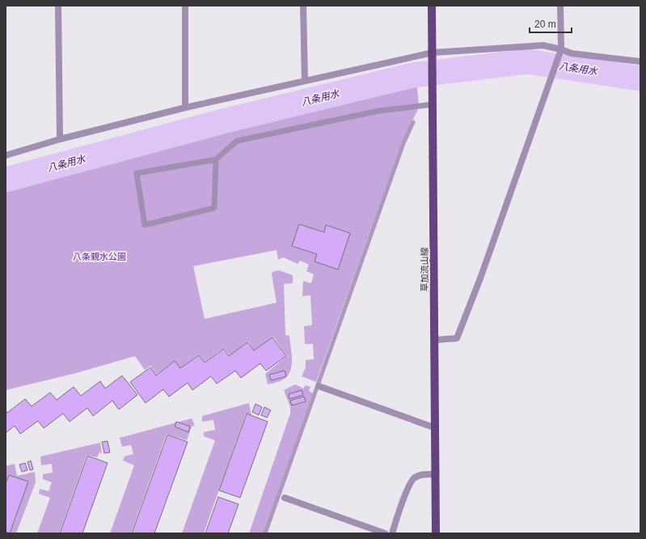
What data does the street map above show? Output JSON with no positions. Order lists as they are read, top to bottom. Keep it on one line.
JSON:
{"streets":{"main road":["草加流山線"]},"water":["八条用水"],"parks":["八条親水公園"],"scale_bar":"20 m"}
